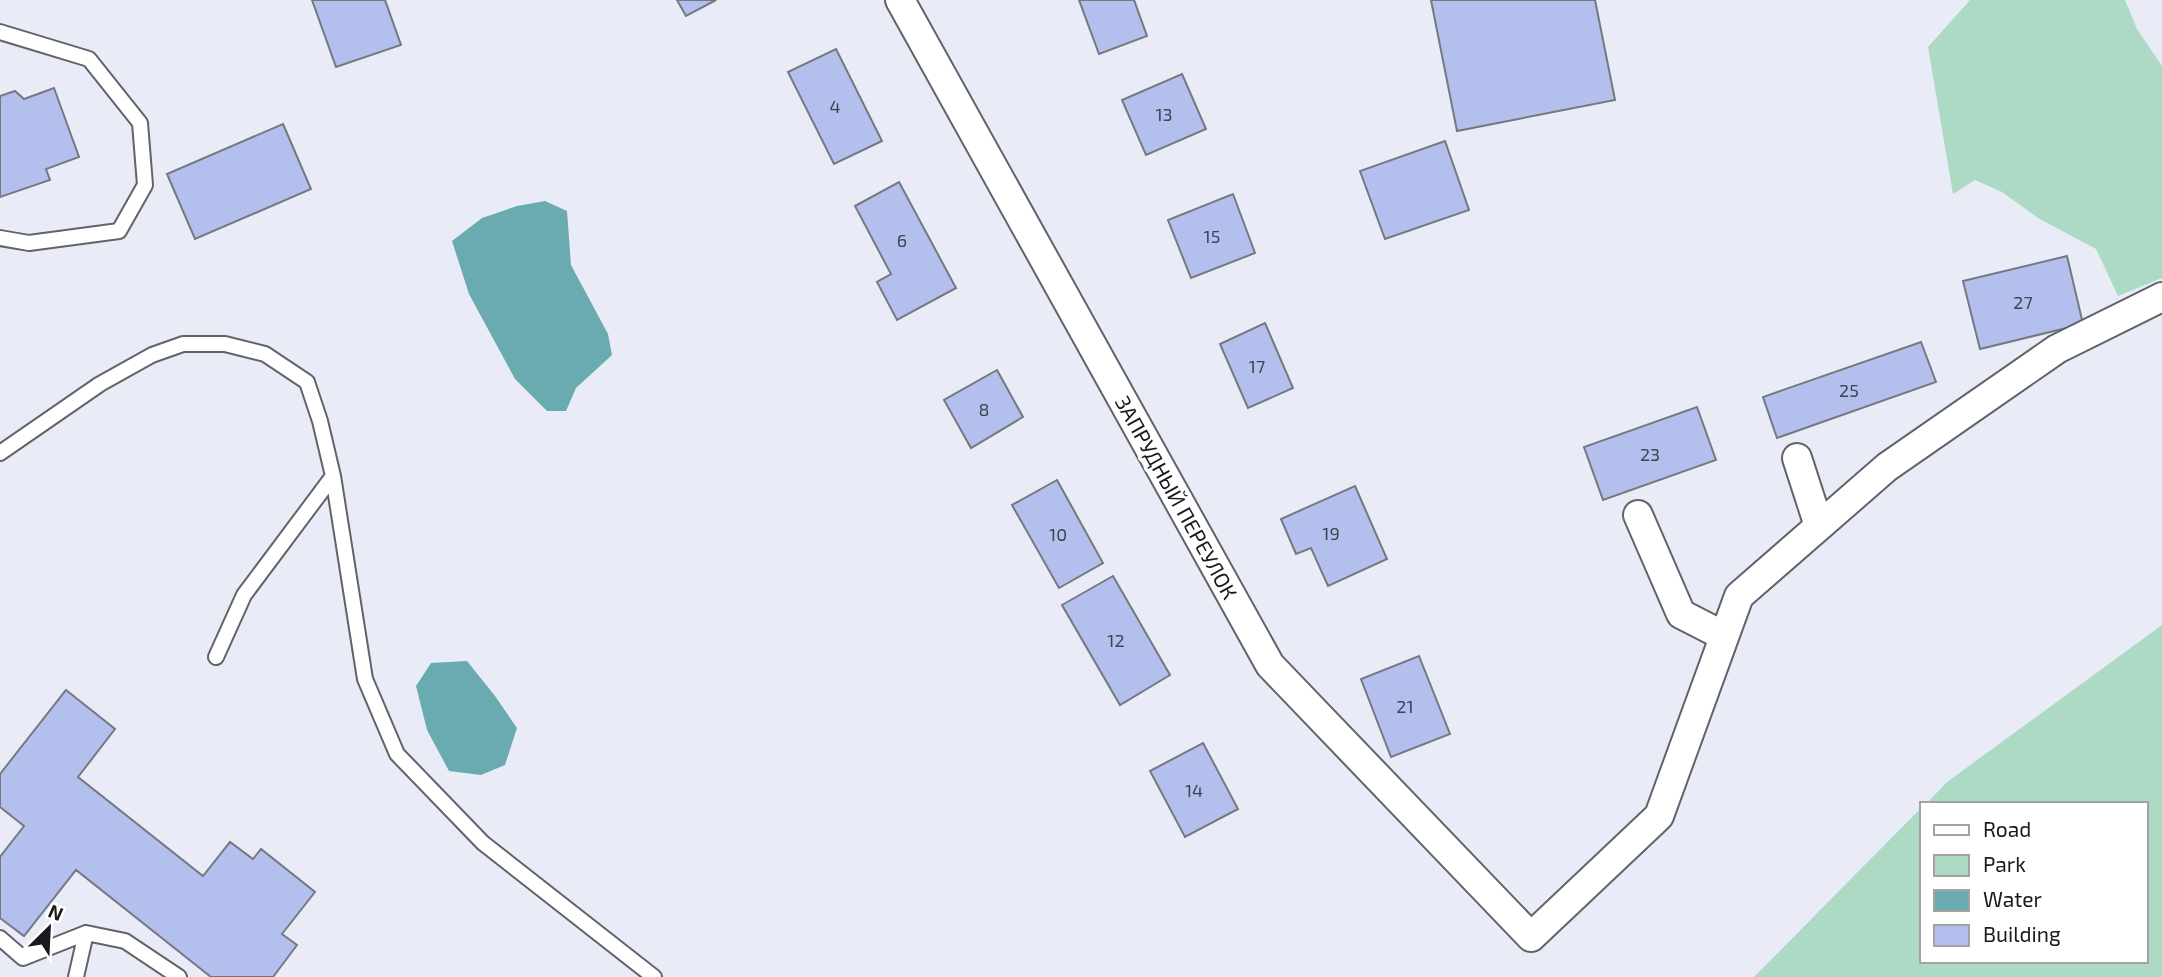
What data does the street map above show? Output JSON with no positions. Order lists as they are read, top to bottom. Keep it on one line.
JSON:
{"streets":{"street":["ЗАПРУДНЫЙ ПЕРЕУЛОК"]},"house_numbers":["4","13","15","6","27","17","25","8","23","19","10","12","21","14"],"legend":["Road","Park","Water","Building"],"north":"top right"}
